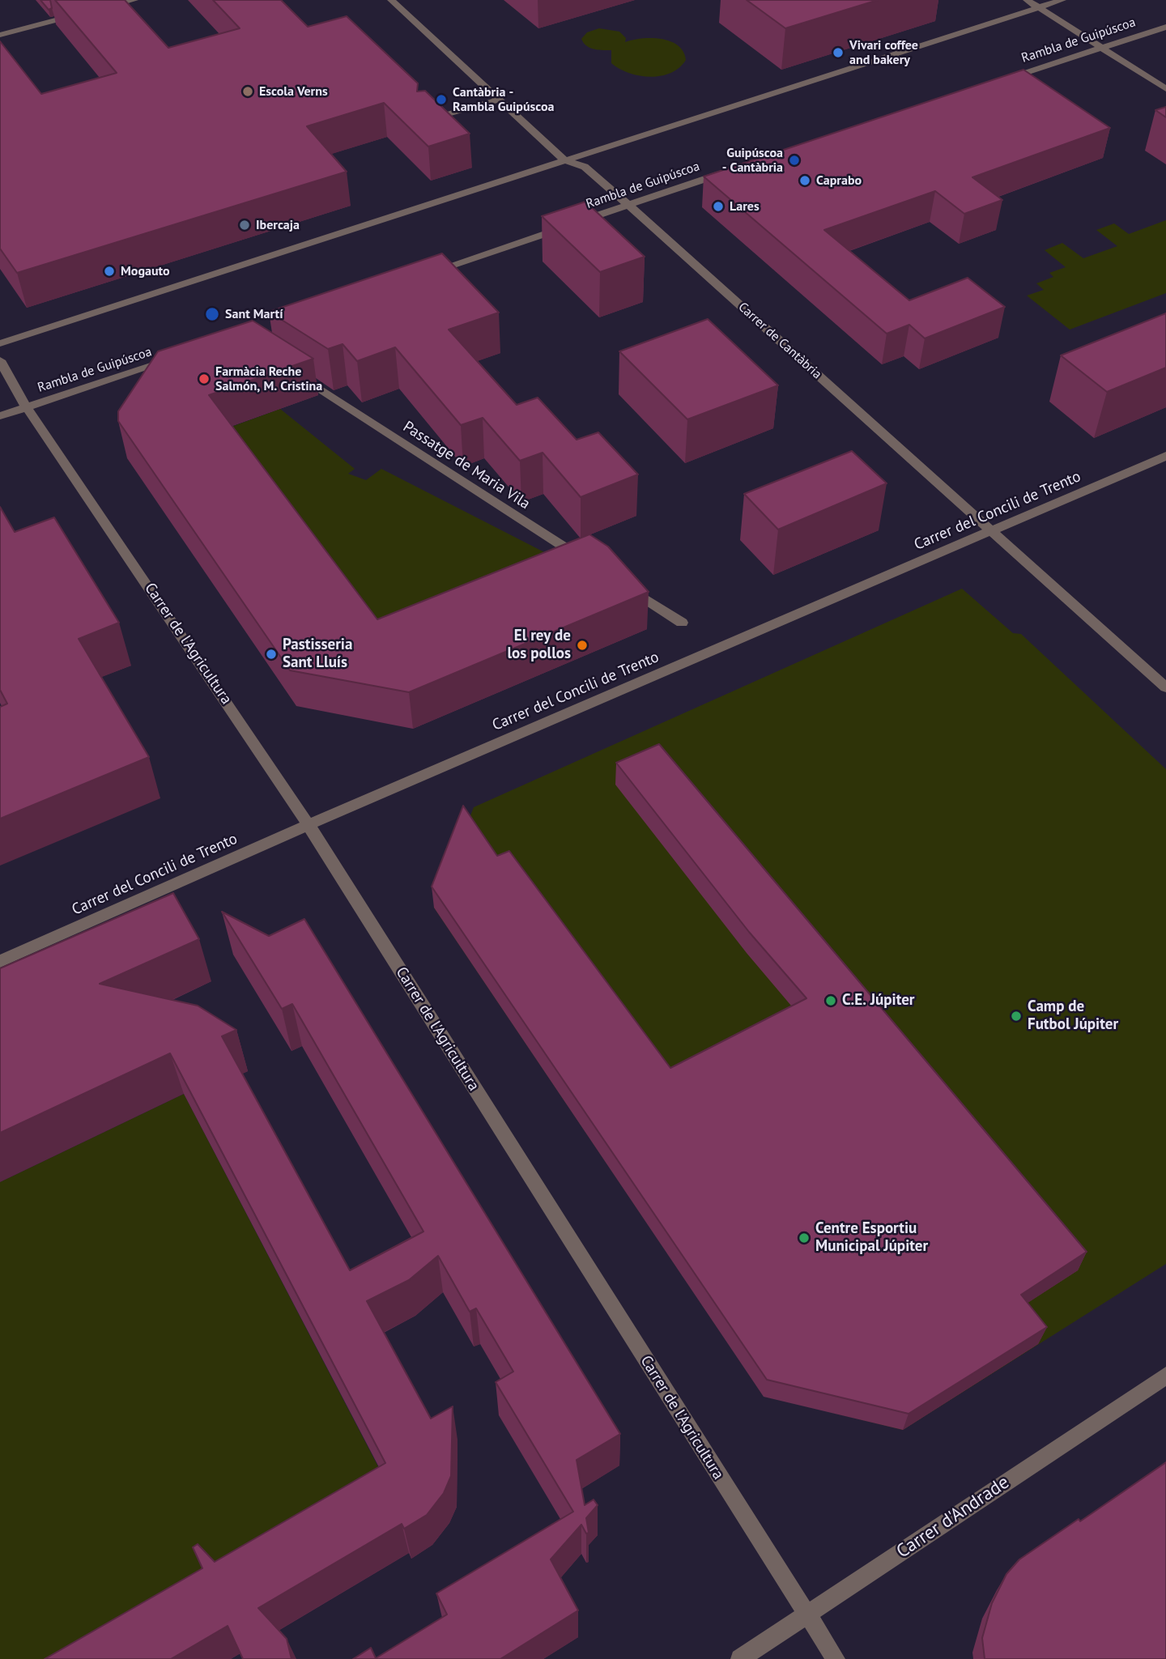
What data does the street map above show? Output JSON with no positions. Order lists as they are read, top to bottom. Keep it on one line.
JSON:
{"streets":{"street":["Rambla de Guipúscoa","Carrer de Cantàbria","Passatge de Maria Vila","Carrer del Concili de Trento","Carrer de l'Agricultura","Carrer d'Andrade"]},"crossings":[["Rambla de Guipúscoa","Carrer de Cantàbria"],["Rambla de Guipúscoa","Carrer de l'Agricultura"],["Carrer de Cantàbria","Carrer del Concili de Trento"],["Carrer del Concili de Trento","Carrer de l'Agricultura"],["Carrer de l'Agricultura","Carrer d'Andrade"]],"places":["Vivari coffee and bakery","Escola Verns","Cantàbria - Rambla Guipúscoa","Guipúscoa - Cantàbria","Caprabo","Lares","Ibercaja","Mogauto","Sant Martí","Farmàcia Reche Salmón, M. Cristina","El rey de los pollos","Pastisseria Sant Lluís","C.E. Júpiter","Camp de Futbol Júpiter","Centre Esportiu Municipal Júpiter"]}
